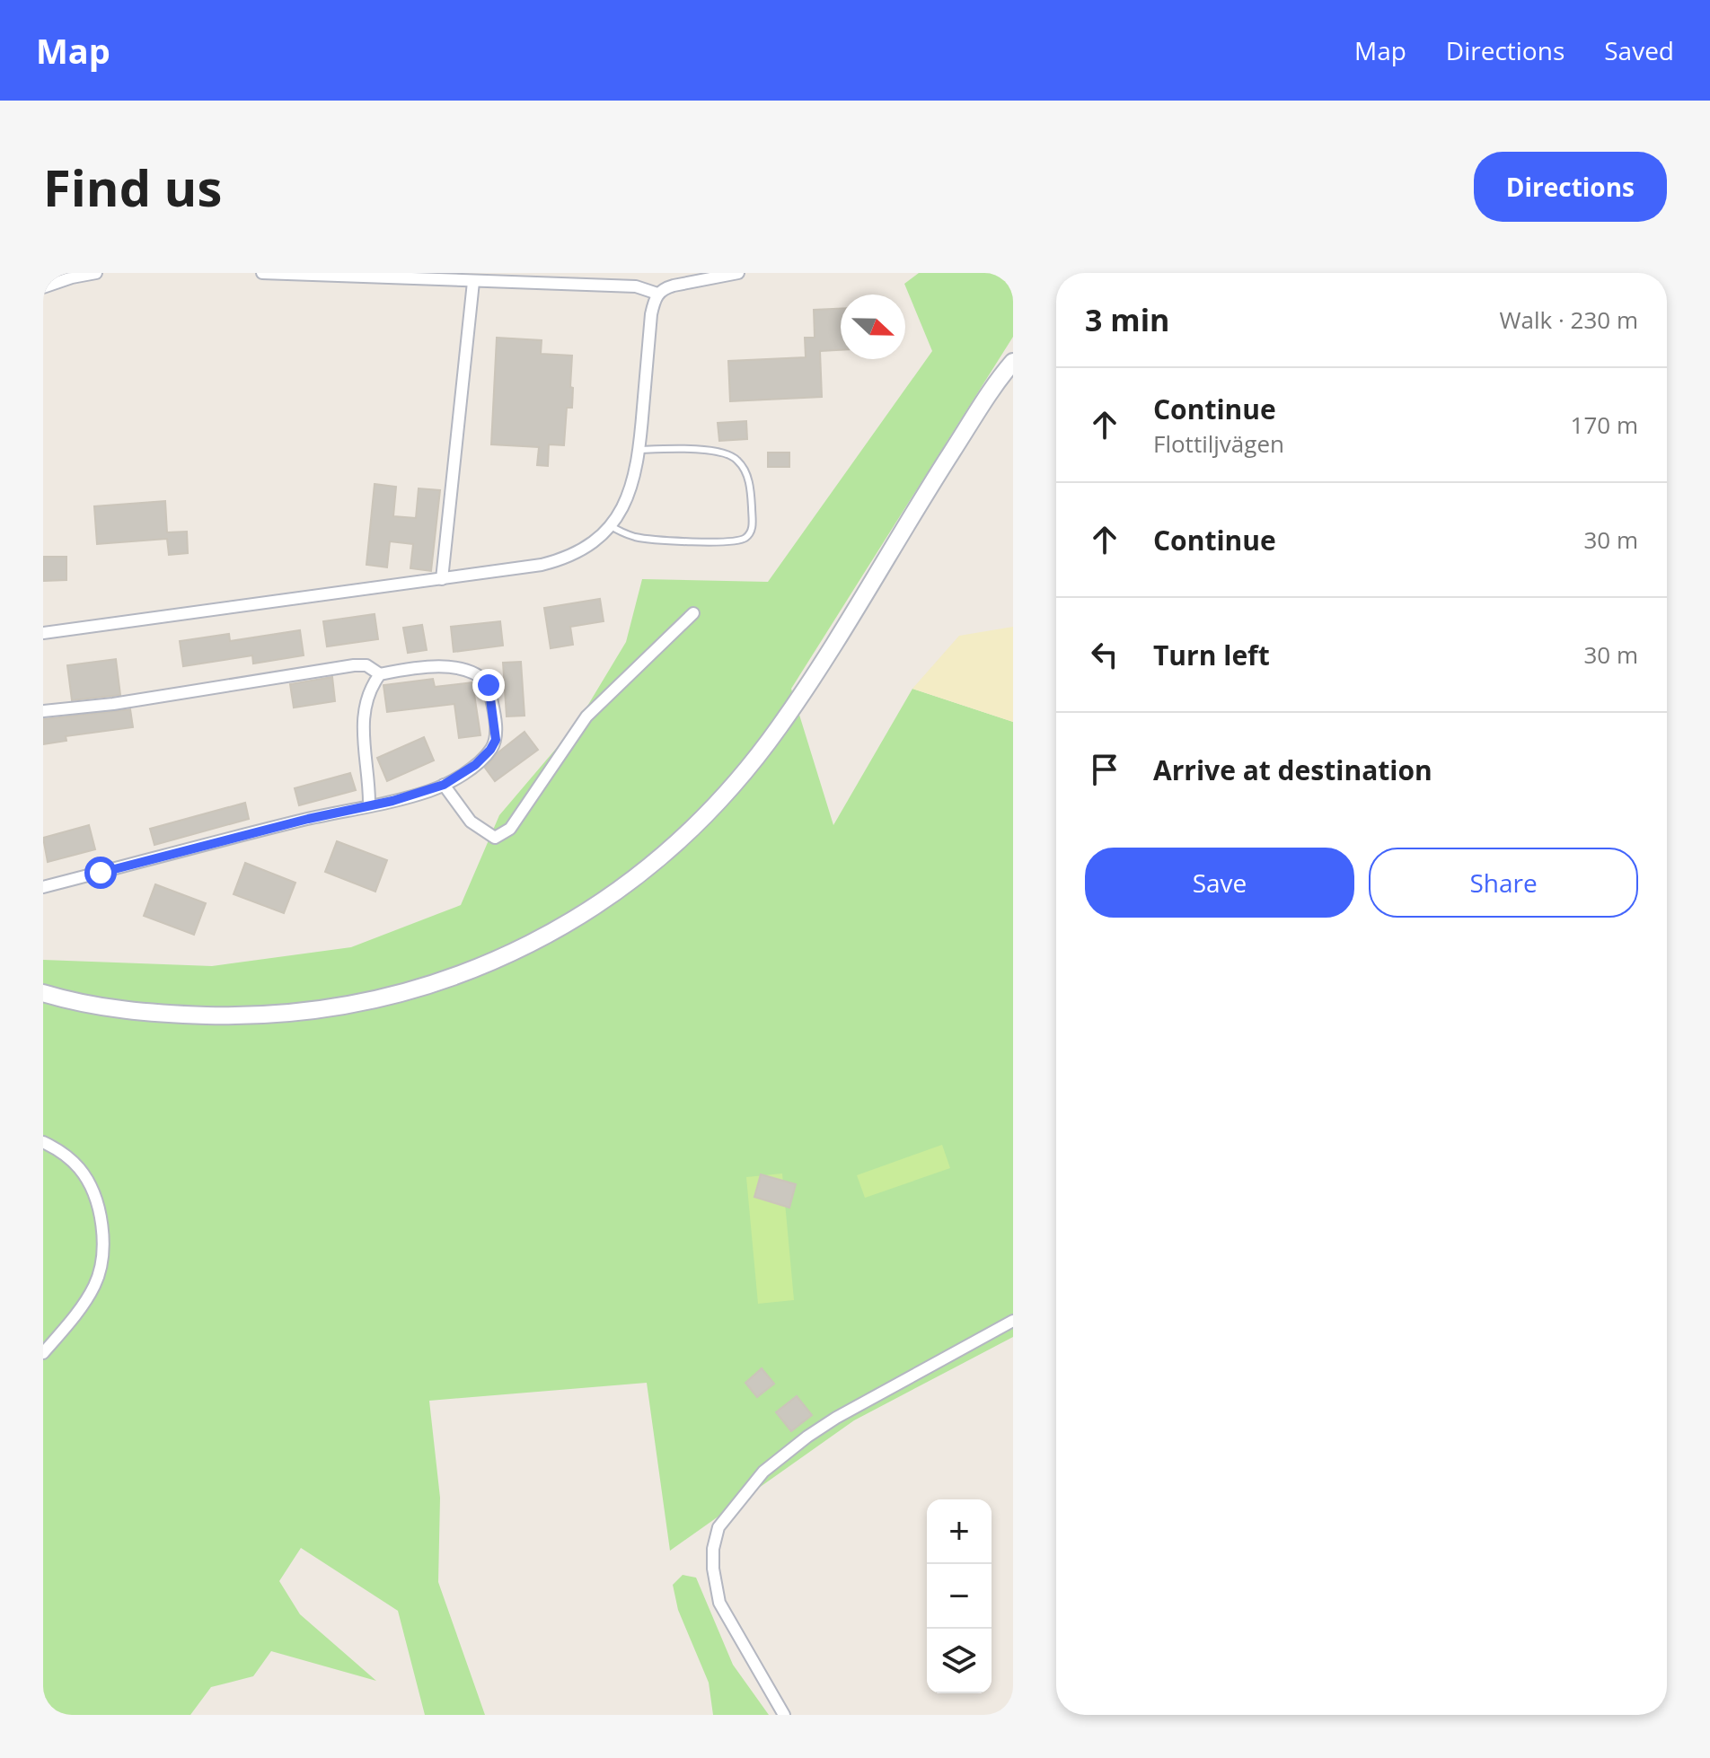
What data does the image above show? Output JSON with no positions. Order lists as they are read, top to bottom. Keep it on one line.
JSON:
{"north":"right","page":{"header":"Map","nav":["Map","Directions","Saved"],"buttons":["Directions",["Save","Share"]],"title":"Find us","heading":["3 min","Walk · 230 m"],"list":[["Continue","Flottiljvägen","170 m"],["Continue","30 m"],["Turn left","30 m"],"Arrive at destination"],"map_buttons":["+","−"]}}
